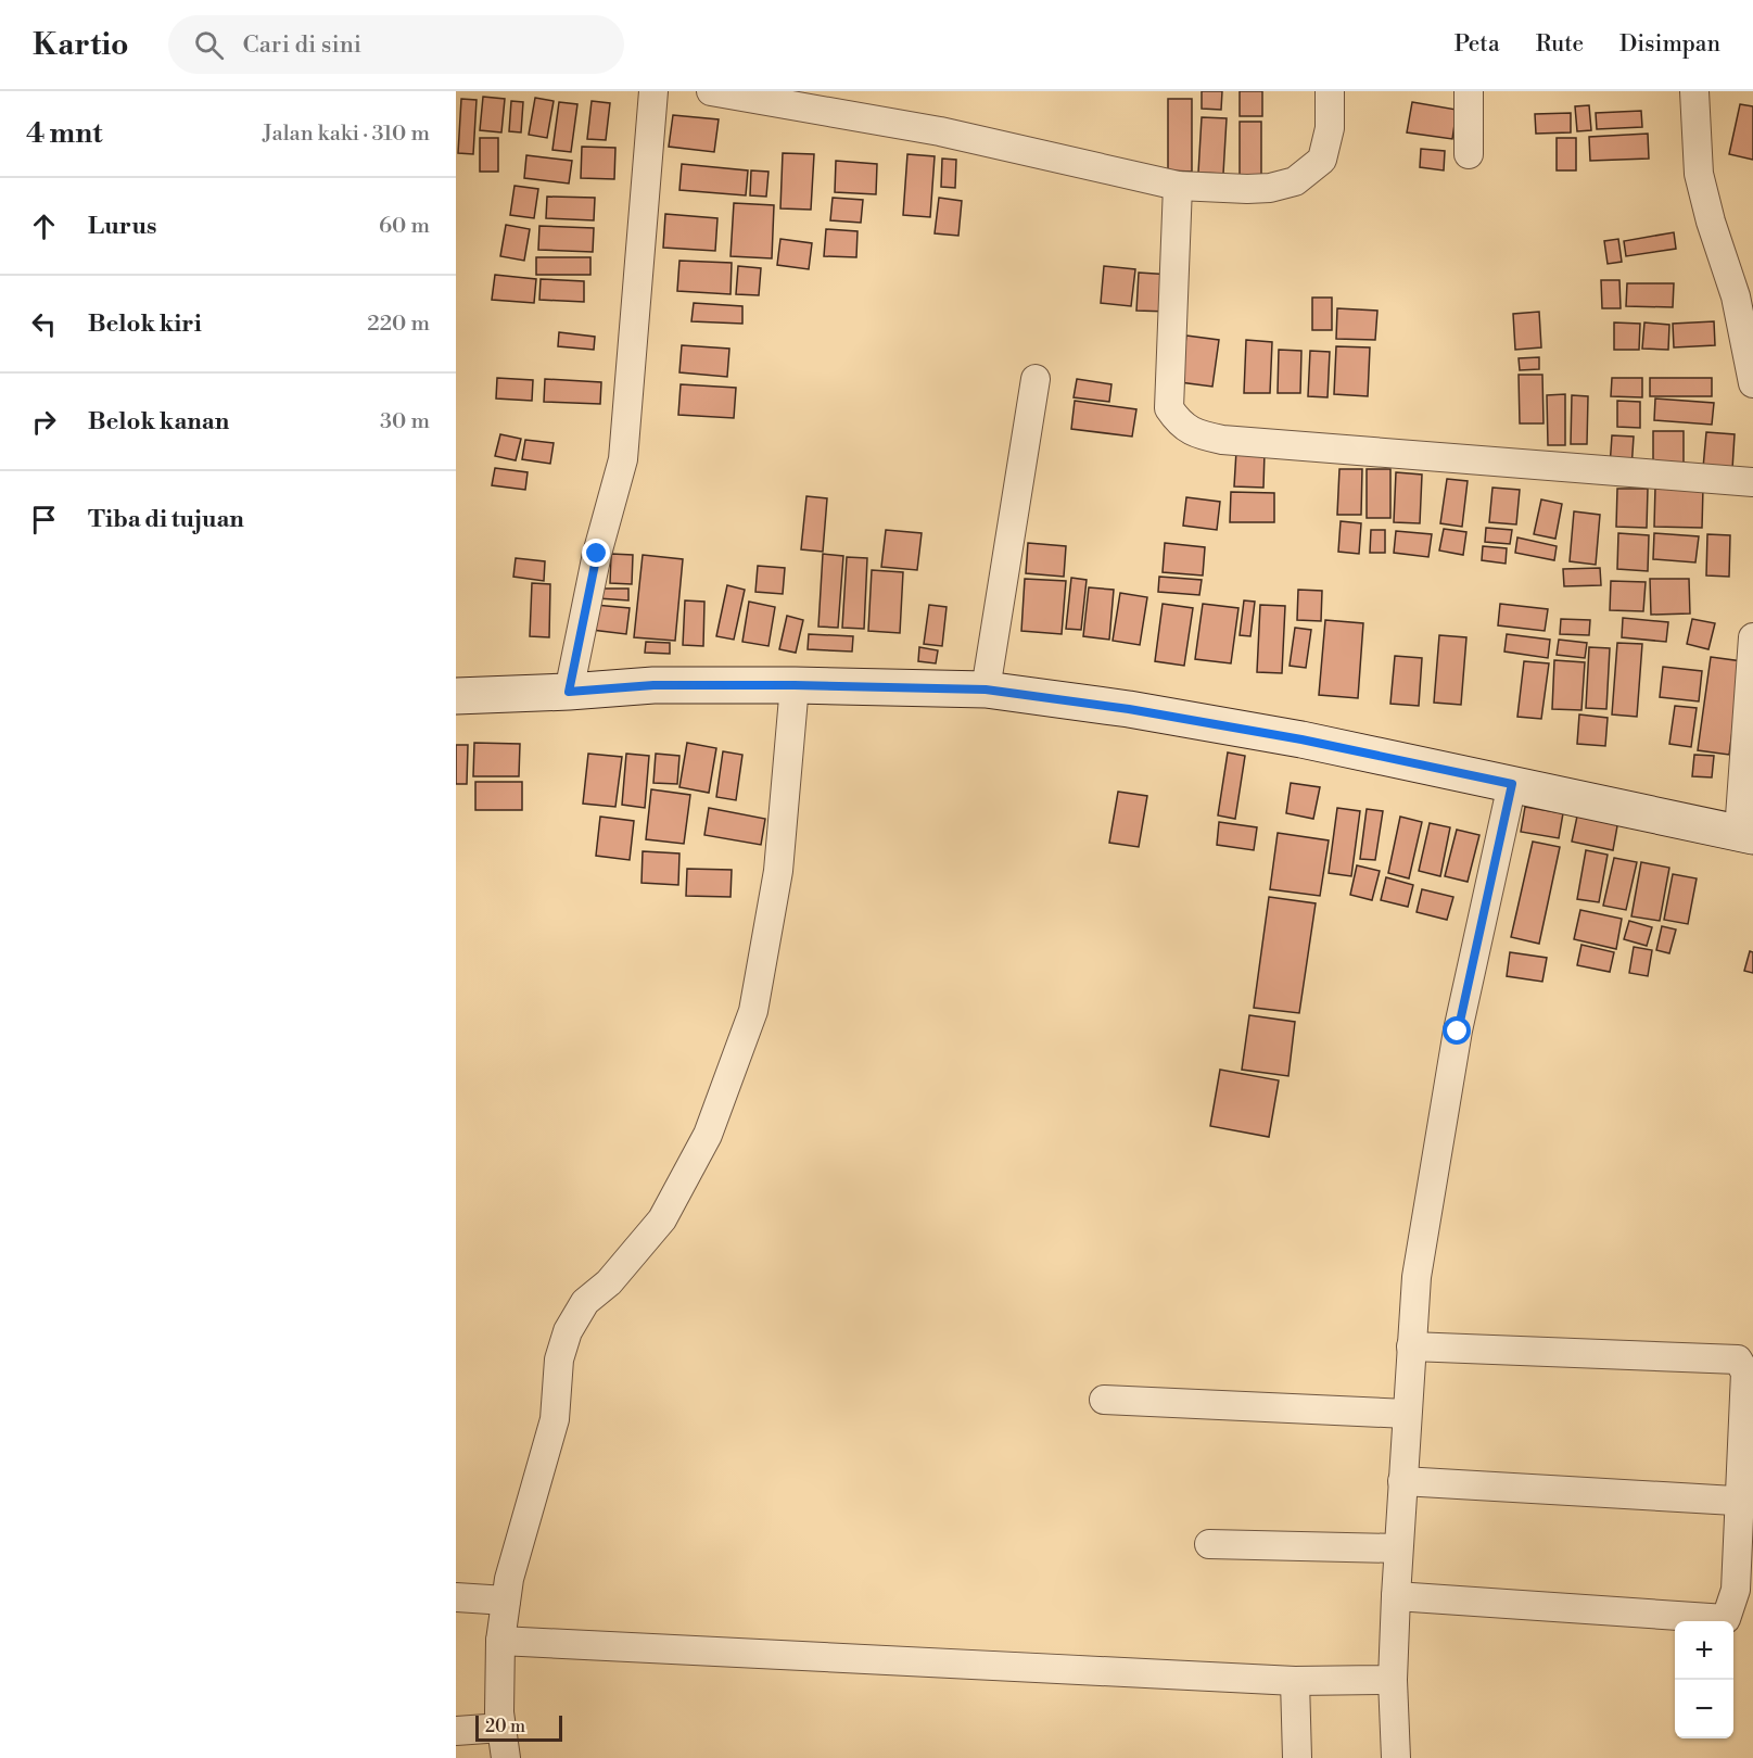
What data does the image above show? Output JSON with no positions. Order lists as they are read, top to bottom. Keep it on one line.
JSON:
{"scale_bar":"20 m","page":{"header":"Kartio","search":"Cari di sini","nav":["Peta","Rute","Disimpan"],"heading":["4 mnt","Jalan kaki · 310 m"],"list":[["Lurus","60 m"],["Belok kiri","220 m"],["Belok kanan","30 m"],"Tiba di tujuan"],"map_buttons":["+","−"],"scale":"20 m"}}
